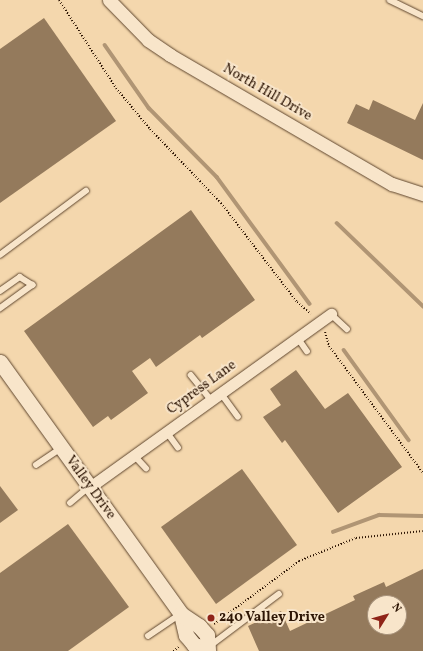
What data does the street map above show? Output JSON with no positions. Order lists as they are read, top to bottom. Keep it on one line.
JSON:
{"streets":{"main road":["Valley Drive"],"street":["North Hill Drive","Cypress Lane"]},"crossings":[["Cypress Lane","Valley Drive"]],"places":["240 Valley Drive"],"north":"top right"}
